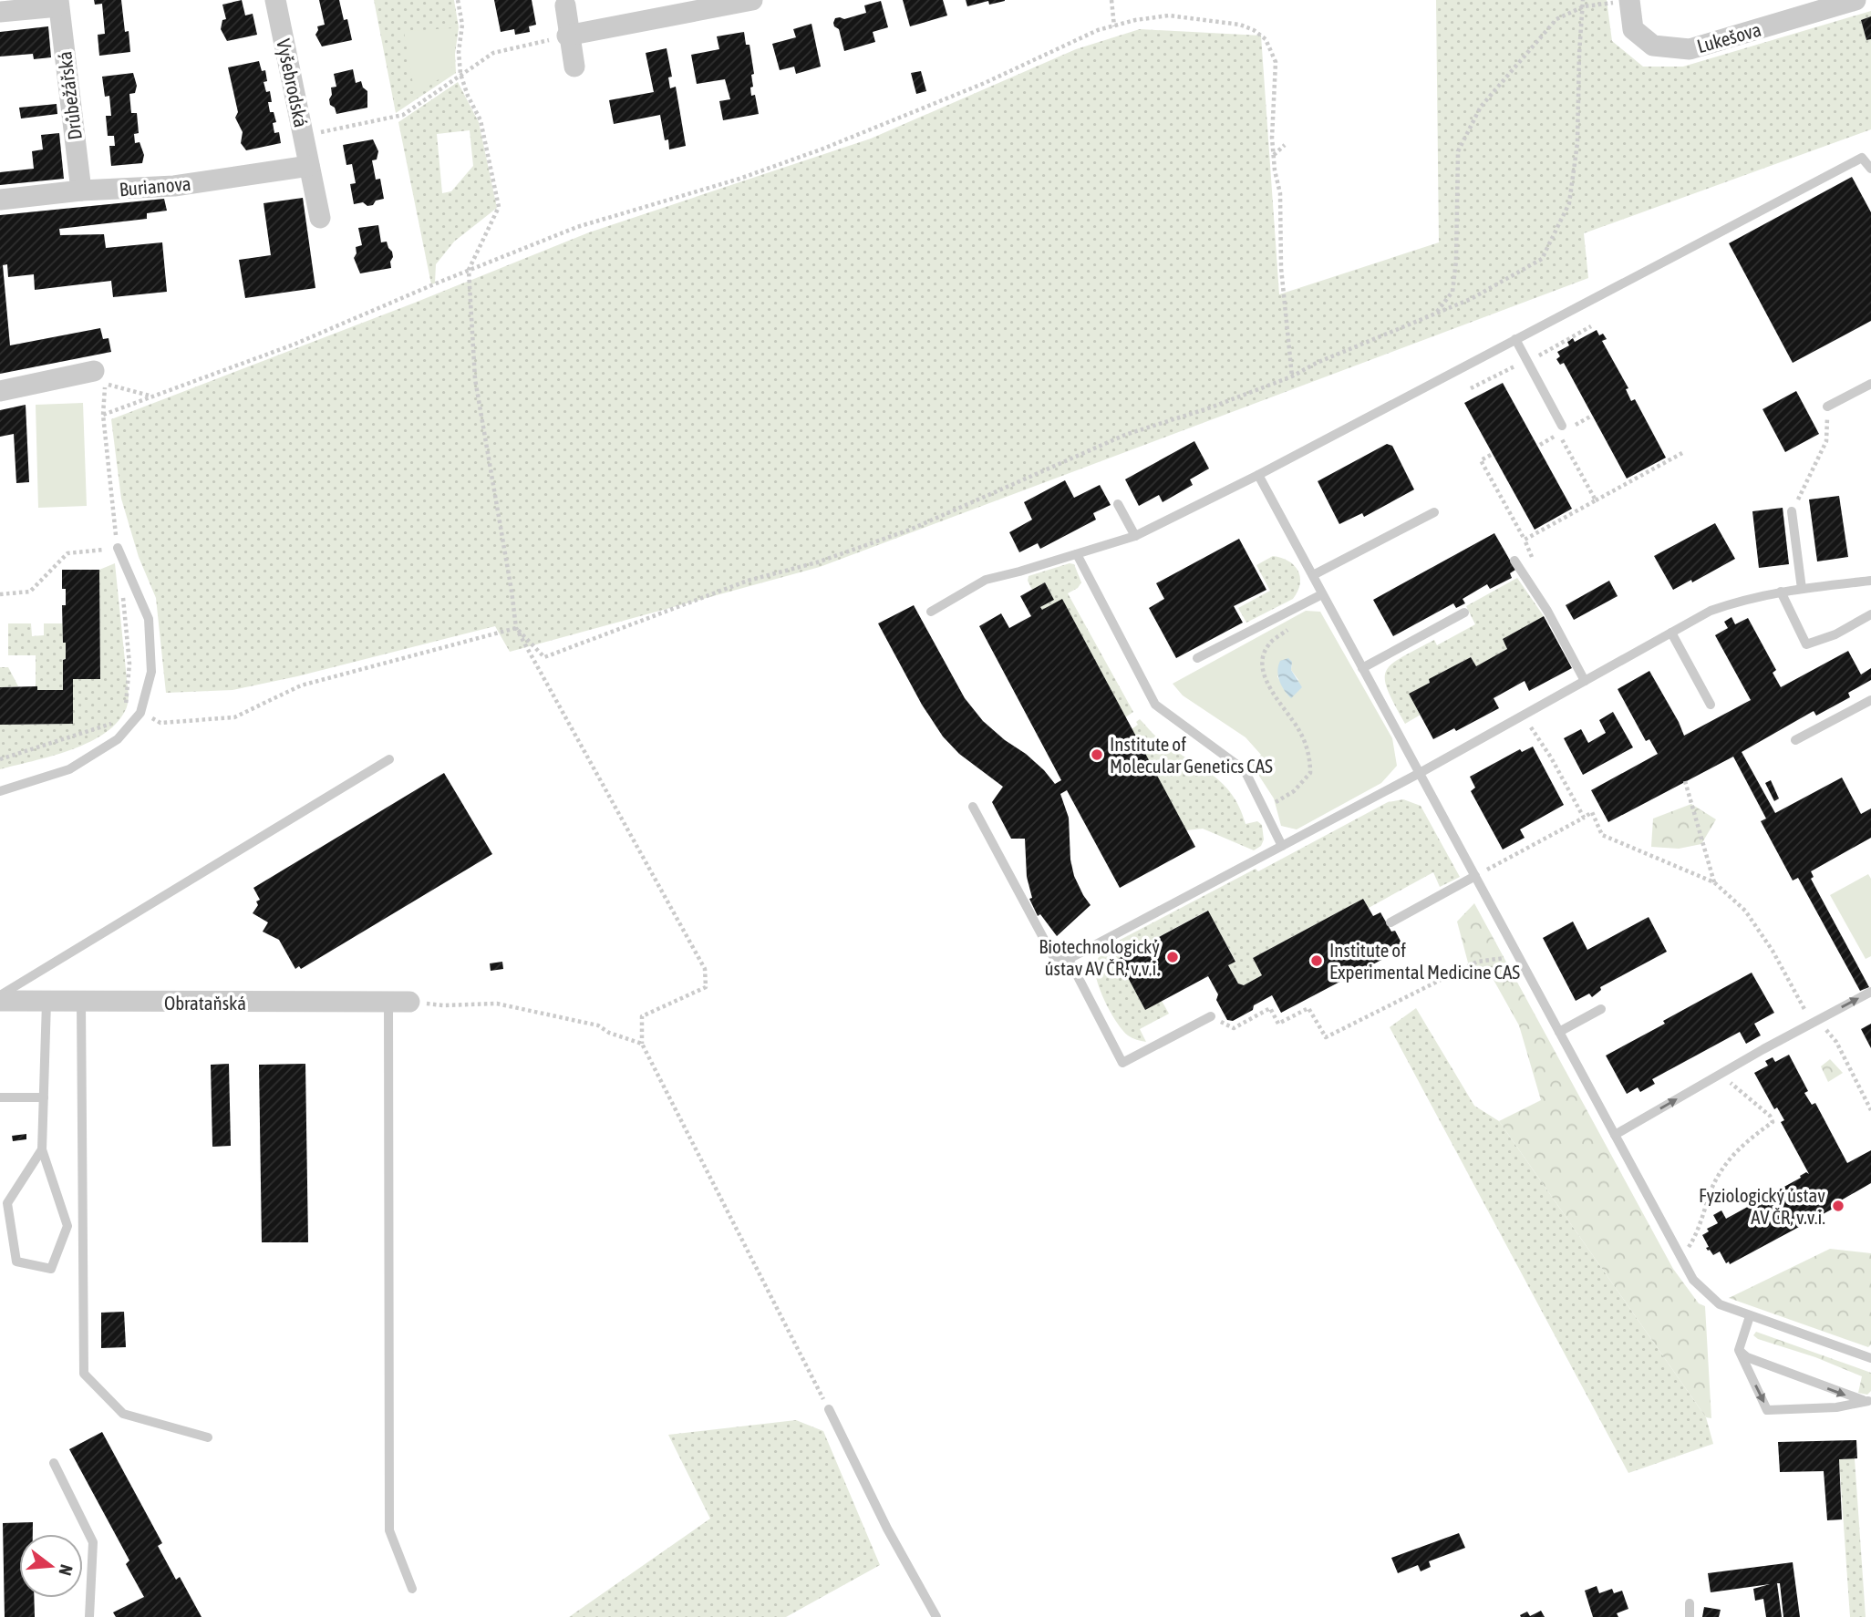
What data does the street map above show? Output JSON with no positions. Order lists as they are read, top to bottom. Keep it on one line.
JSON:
{"streets":{"street":["Lukešova","Vyšebrodská","Drůbežářská","Burianova","Obrataňská"]},"crossings":[["Vyšebrodská","Burianova"],["Drůbežářská","Burianova"]],"places":["Institute of Molecular Genetics CAS","Biotechnologický ústav AV ČR, v.v.i.","Institute of Experimental Medicine CAS","Fyziologický ústav AV ČR, v.v.i."],"north":"right"}
